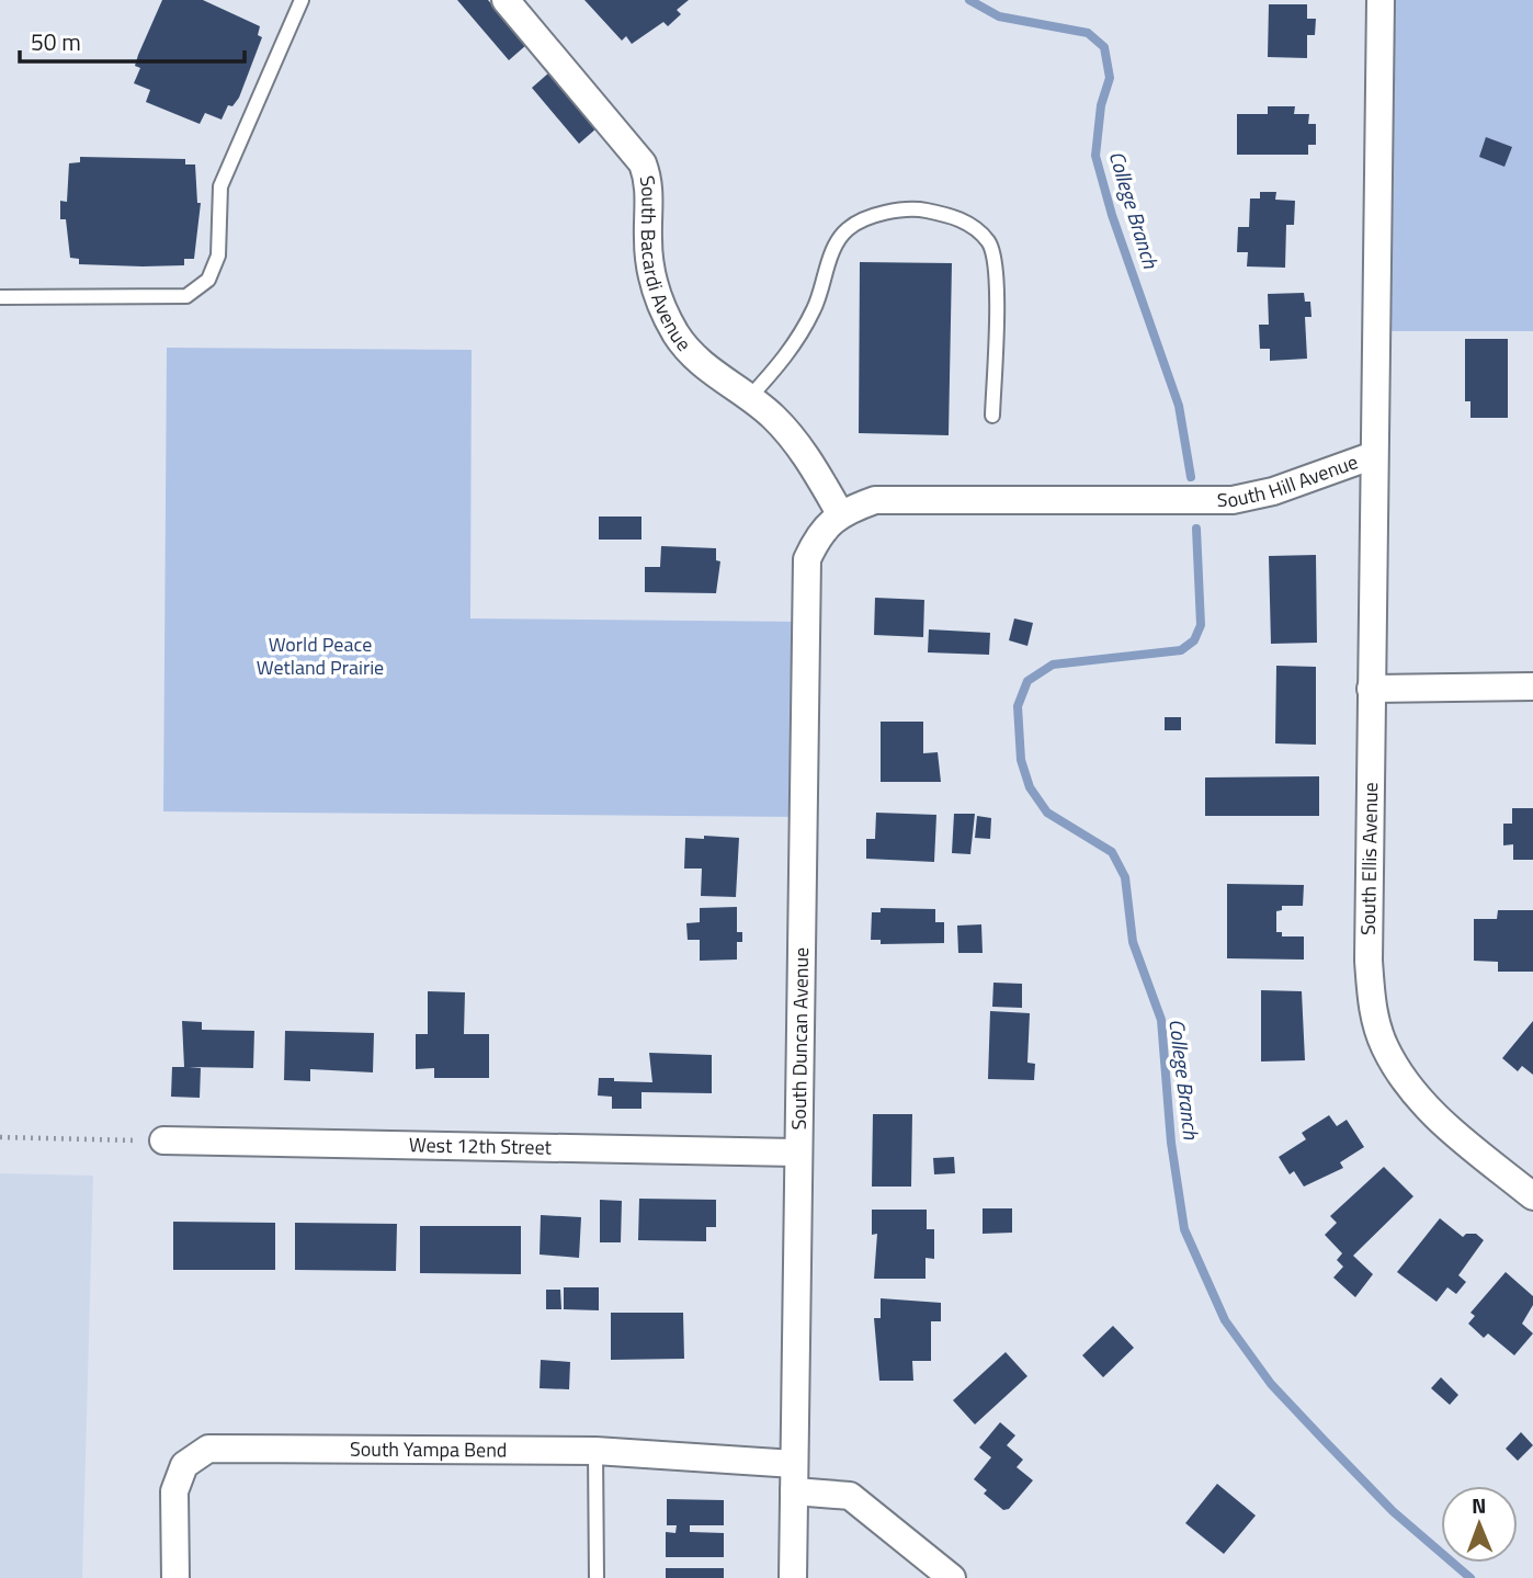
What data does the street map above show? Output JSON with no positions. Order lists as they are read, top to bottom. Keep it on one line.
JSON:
{"streets":{"street":["South Bacardi Avenue","South Hill Avenue","South Ellis Avenue","South Duncan Avenue","West 12th Street","South Yampa Bend"]},"crossings":[["South Bacardi Avenue","South Hill Avenue"],["South Bacardi Avenue","South Duncan Avenue"],["South Hill Avenue","South Ellis Avenue"],["South Hill Avenue","South Duncan Avenue"],["South Duncan Avenue","West 12th Street"],["South Duncan Avenue","South Yampa Bend"]],"water":["College Branch"],"parks":["World Peace Wetland Prairie"],"scale_bar":"50 m","north":"top"}
